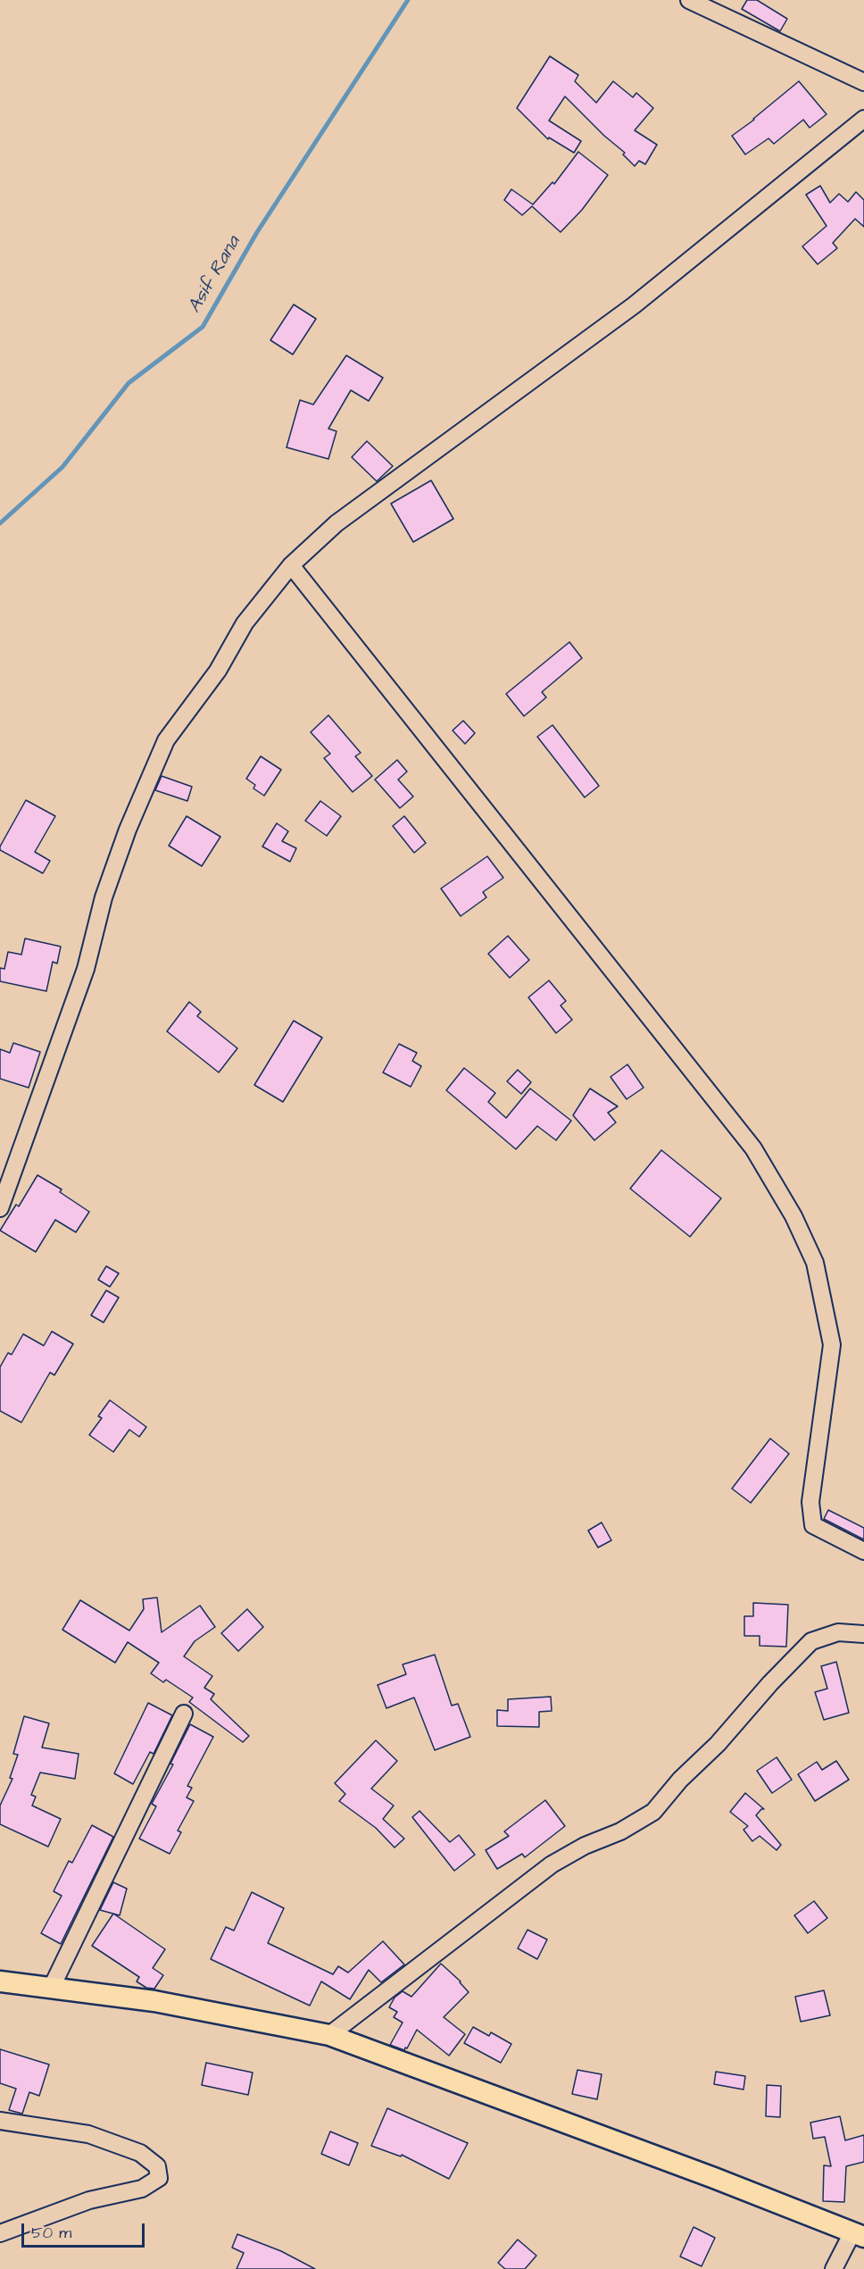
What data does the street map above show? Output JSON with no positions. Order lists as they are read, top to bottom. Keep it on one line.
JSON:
{"water":["Asif Rana"],"scale_bar":"50 m"}
